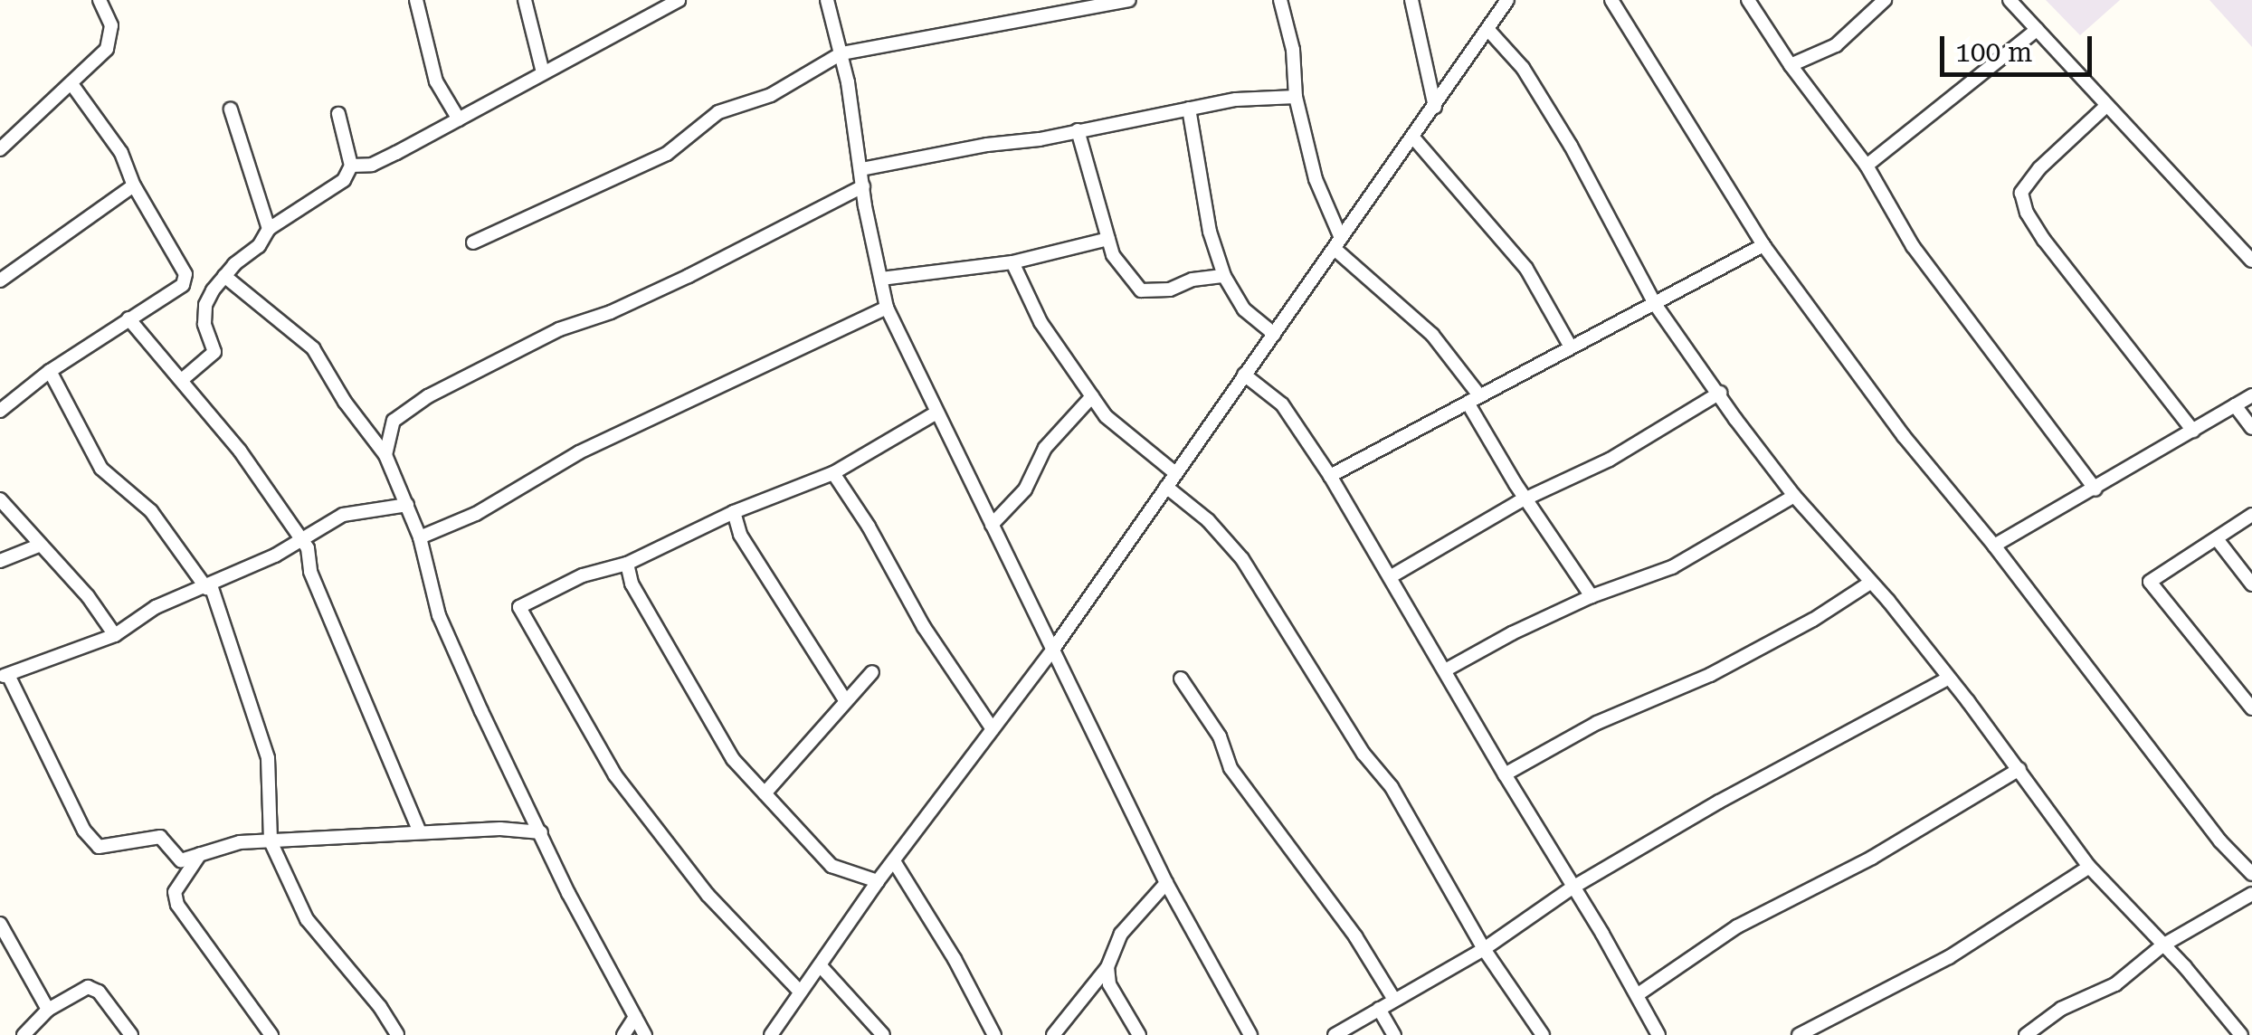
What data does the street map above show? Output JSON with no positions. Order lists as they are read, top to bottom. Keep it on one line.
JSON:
{"scale_bar":"100 m"}
